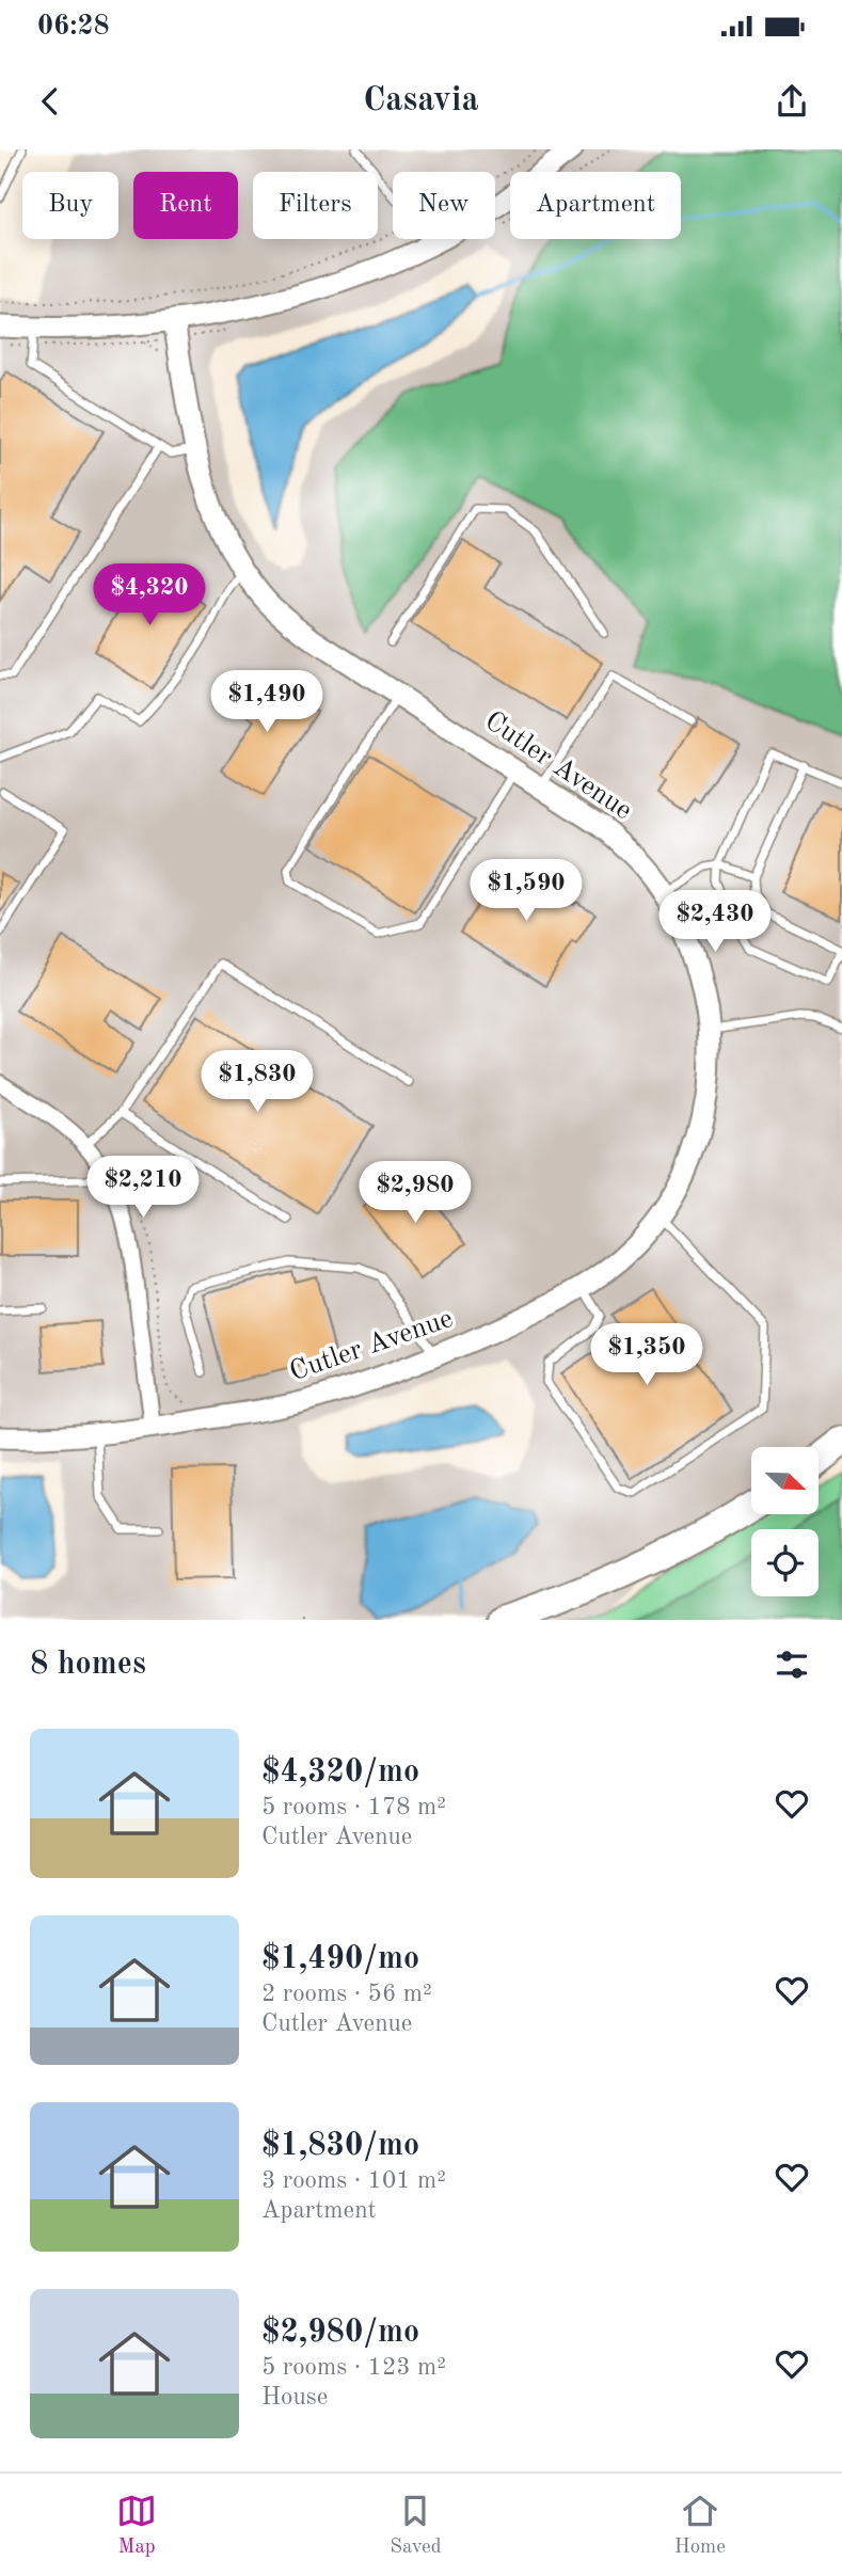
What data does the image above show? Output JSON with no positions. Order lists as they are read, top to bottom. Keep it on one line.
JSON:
{"streets":{"street":["Cutler Avenue"]},"north":"bottom right","page":{"status":"06:28","header":"Casavia","chip":["Buy","Rent","Filters","New","Apartment"],"price":["$4,320","$1,490","$1,590","$2,430","$1,830","$2,210","$2,980","$1,350"],"heading":"8 homes","list":[{"name":"$4,320/mo","note":"5 rooms · 178 m² · Cutler Avenue"},{"name":"$1,490/mo","note":"2 rooms · 56 m² · Cutler Avenue"},{"name":"$1,830/mo","note":"3 rooms · 101 m² · Apartment"},{"name":"$2,980/mo","note":"5 rooms · 123 m² · House"}],"tabs":["Map","Saved","Home"]}}
